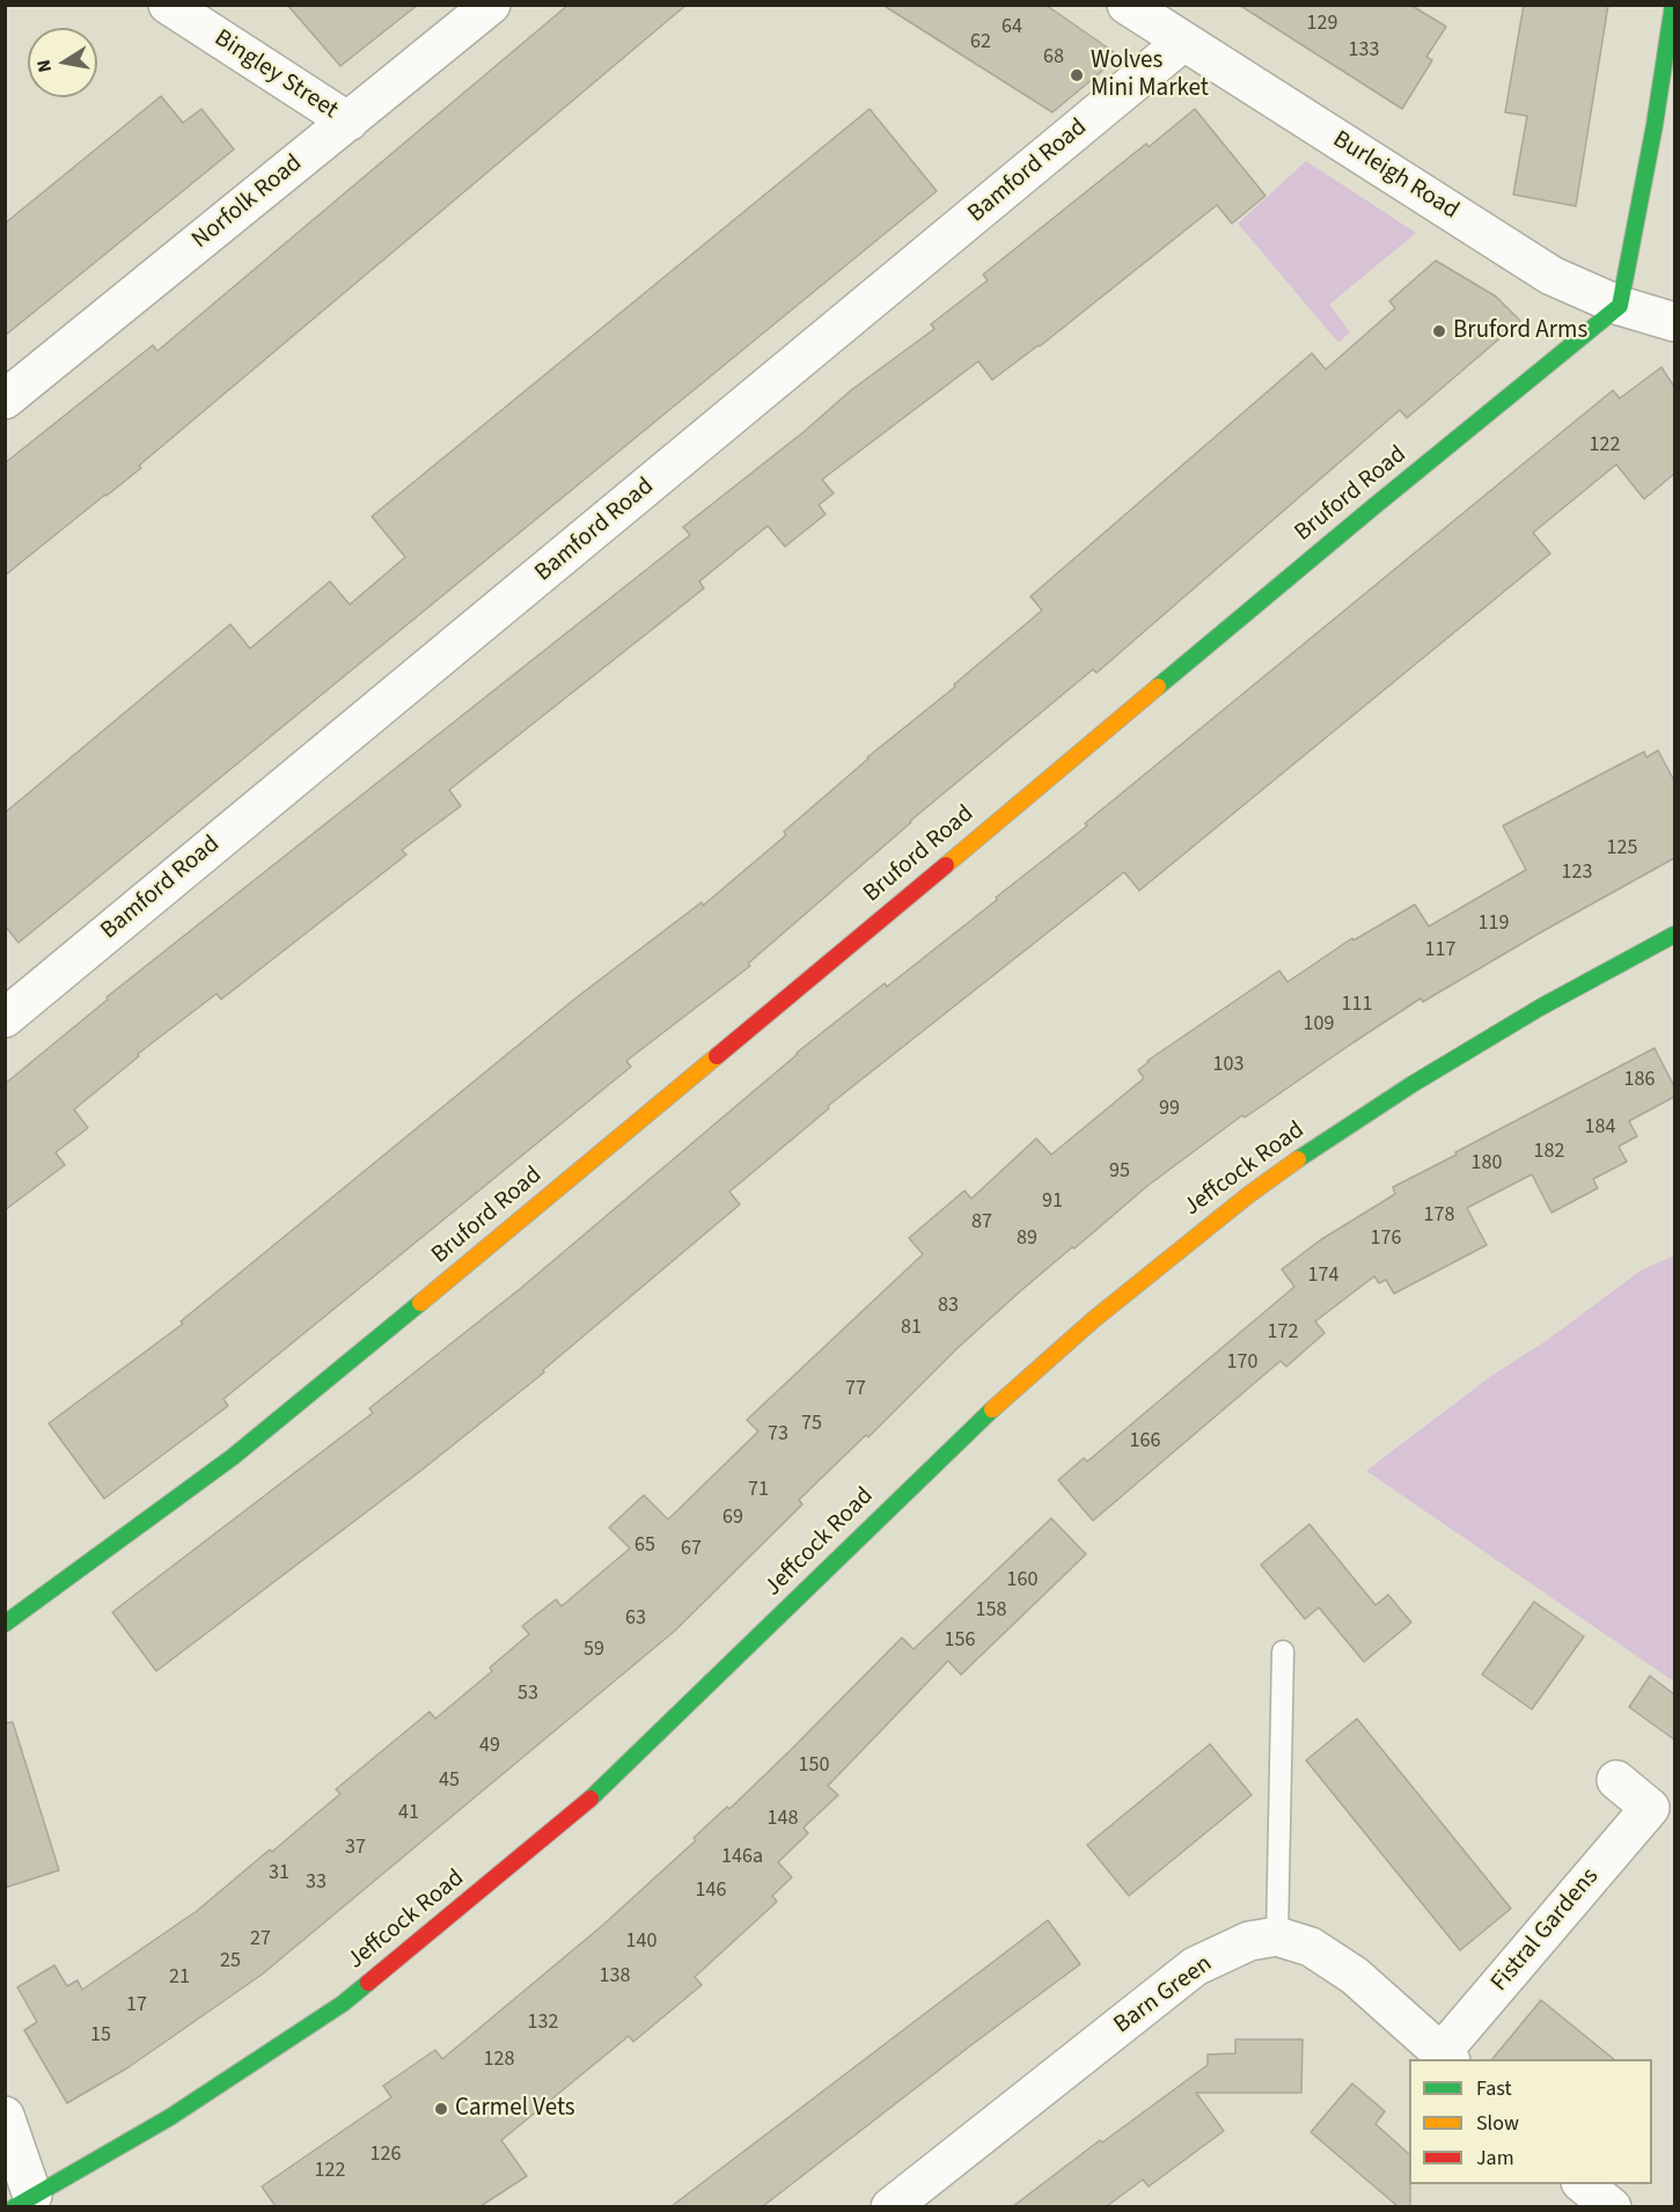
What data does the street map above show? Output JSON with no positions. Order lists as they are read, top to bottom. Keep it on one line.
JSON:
{"streets":{"street":["Bingley Street","Bamford Road","Burleigh Road","Norfolk Road","Bruford Road","Jeffcock Road","Fistral Gardens","Barn Green"]},"crossings":[["Bingley Street","Norfolk Road"],["Bamford Road","Burleigh Road"],["Burleigh Road","Bruford Road"],["Fistral Gardens","Barn Green"]],"places":["Wolves Mini Market","Bruford Arms","Carmel Vets"],"house_numbers":["129","64","62","133","68","122","125","123","119","117","111","109","103","186","99","184","182","180","95","91","178","87","89","176","174","83","81","172","170","77","75","73","166","71","69","65","67","160","158","63","156","59","53","49","150","45","41","148","37","146a","31","33","146","27","140","25","138","21","17","132","15","128","126","122"],"legend":["Fast","Slow","Jam"],"north":"left"}
